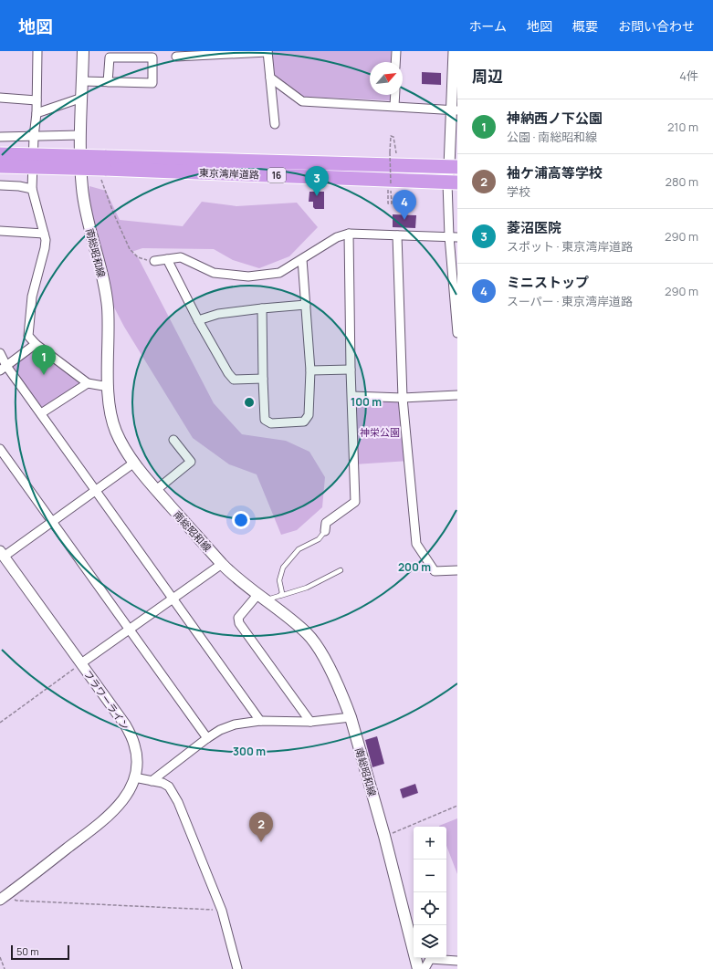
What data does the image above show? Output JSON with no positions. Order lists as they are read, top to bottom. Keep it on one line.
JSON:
{"streets":{"highway":["東京湾岸道路","16"],"main road":["南総昭和線"],"street":["フラワーライン"]},"parks":["神栄公園"],"scale_bar":"50 m","north":"top right","page":{"header":"地図","nav":["ホーム","地図","概要","お問い合わせ"],"heading":["周辺","4件"],"list":[{"mark":"1","name":"神納西ノ下公園","note":"公園 · 南総昭和線","value":"210 m"},{"mark":"2","name":"袖ケ浦高等学校","note":"学校","value":"280 m"},{"mark":"3","name":"菱沼医院","note":"スポット · 東京湾岸道路","value":"290 m"},{"mark":"4","name":"ミニストップ","note":"スーパー · 東京湾岸道路","value":"290 m"}],"pins":["3","4","1","2"],"map_buttons":["+","−"],"scale":"50 m"},"rings":["100 m","200 m","300 m"]}
